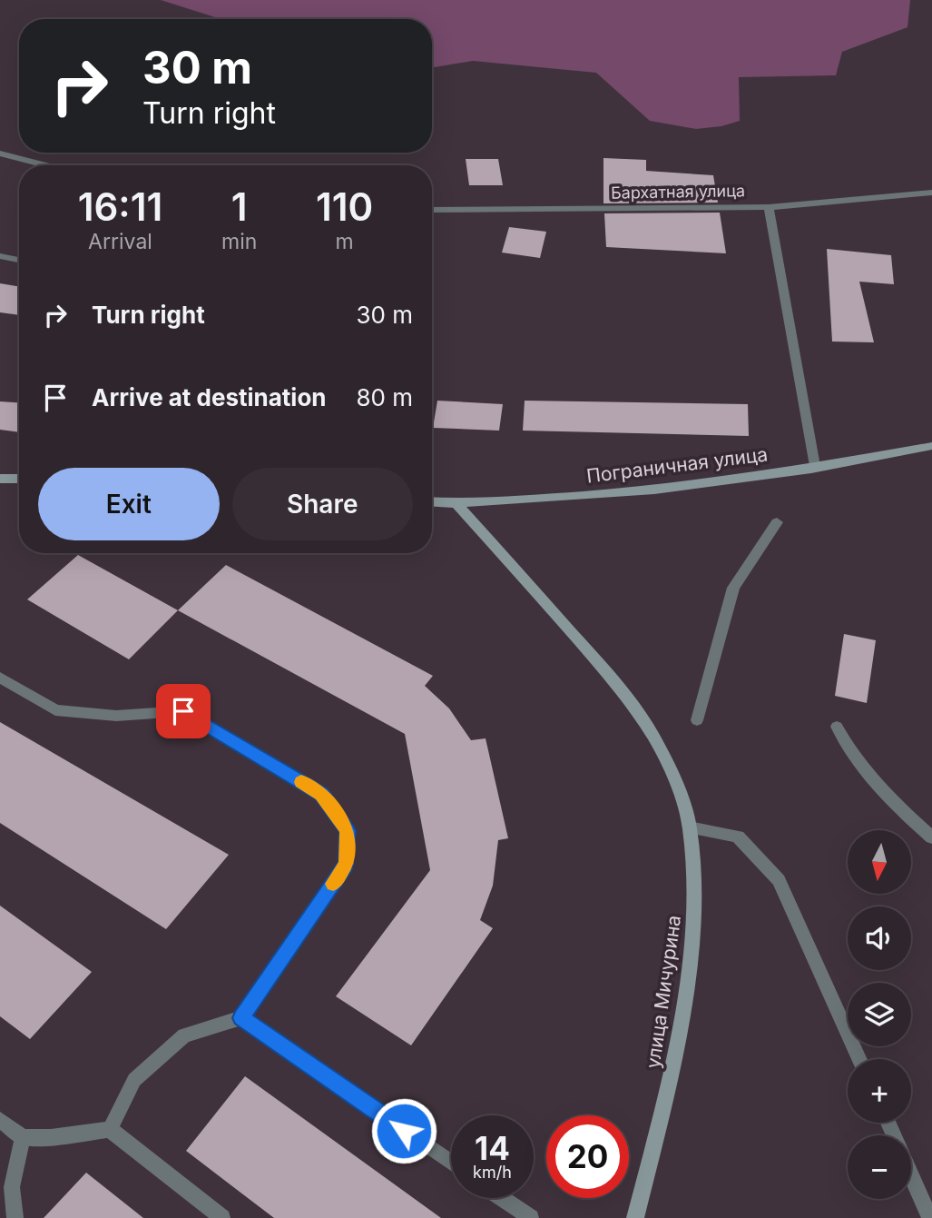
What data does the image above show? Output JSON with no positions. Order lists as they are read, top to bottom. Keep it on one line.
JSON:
{"streets":{"street":["Бархатная улица","Пограничная улица","улица Мичурина"]},"crossings":[["Пограничная улица","улица Мичурина"]],"north":"bottom","page":{"turn":["30 m","Turn right"],"eta":["16:11","Arrival","1","min","110","m"],"list":[{"name":"Turn right","value":"30 m"},{"name":"Arrive at destination","value":"80 m"}],"buttons":["Exit","Share"],"map_buttons":["+","−"],"speed":"14 km/h","limit":"20"}}
